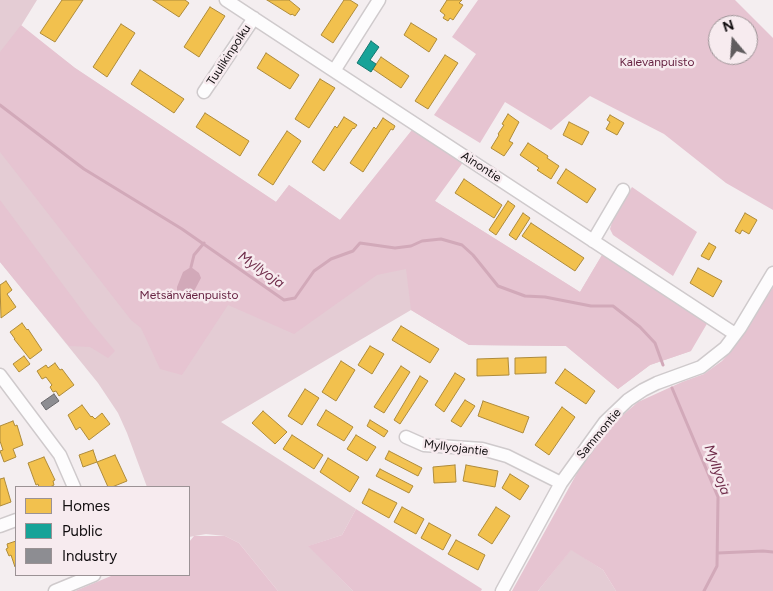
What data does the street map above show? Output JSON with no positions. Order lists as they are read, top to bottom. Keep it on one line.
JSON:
{"streets":{"street":["Tuulikinpolku","Ainontie","Sammontie","Myllyojantie"]},"crossings":[["Tuulikinpolku","Ainontie"],["Ainontie","Sammontie"],["Sammontie","Myllyojantie"]],"water":["Myllyoja"],"parks":["Kalevanpuisto","Metsänväenpuisto"],"legend":["Homes","Public","Industry"],"north":"top"}
